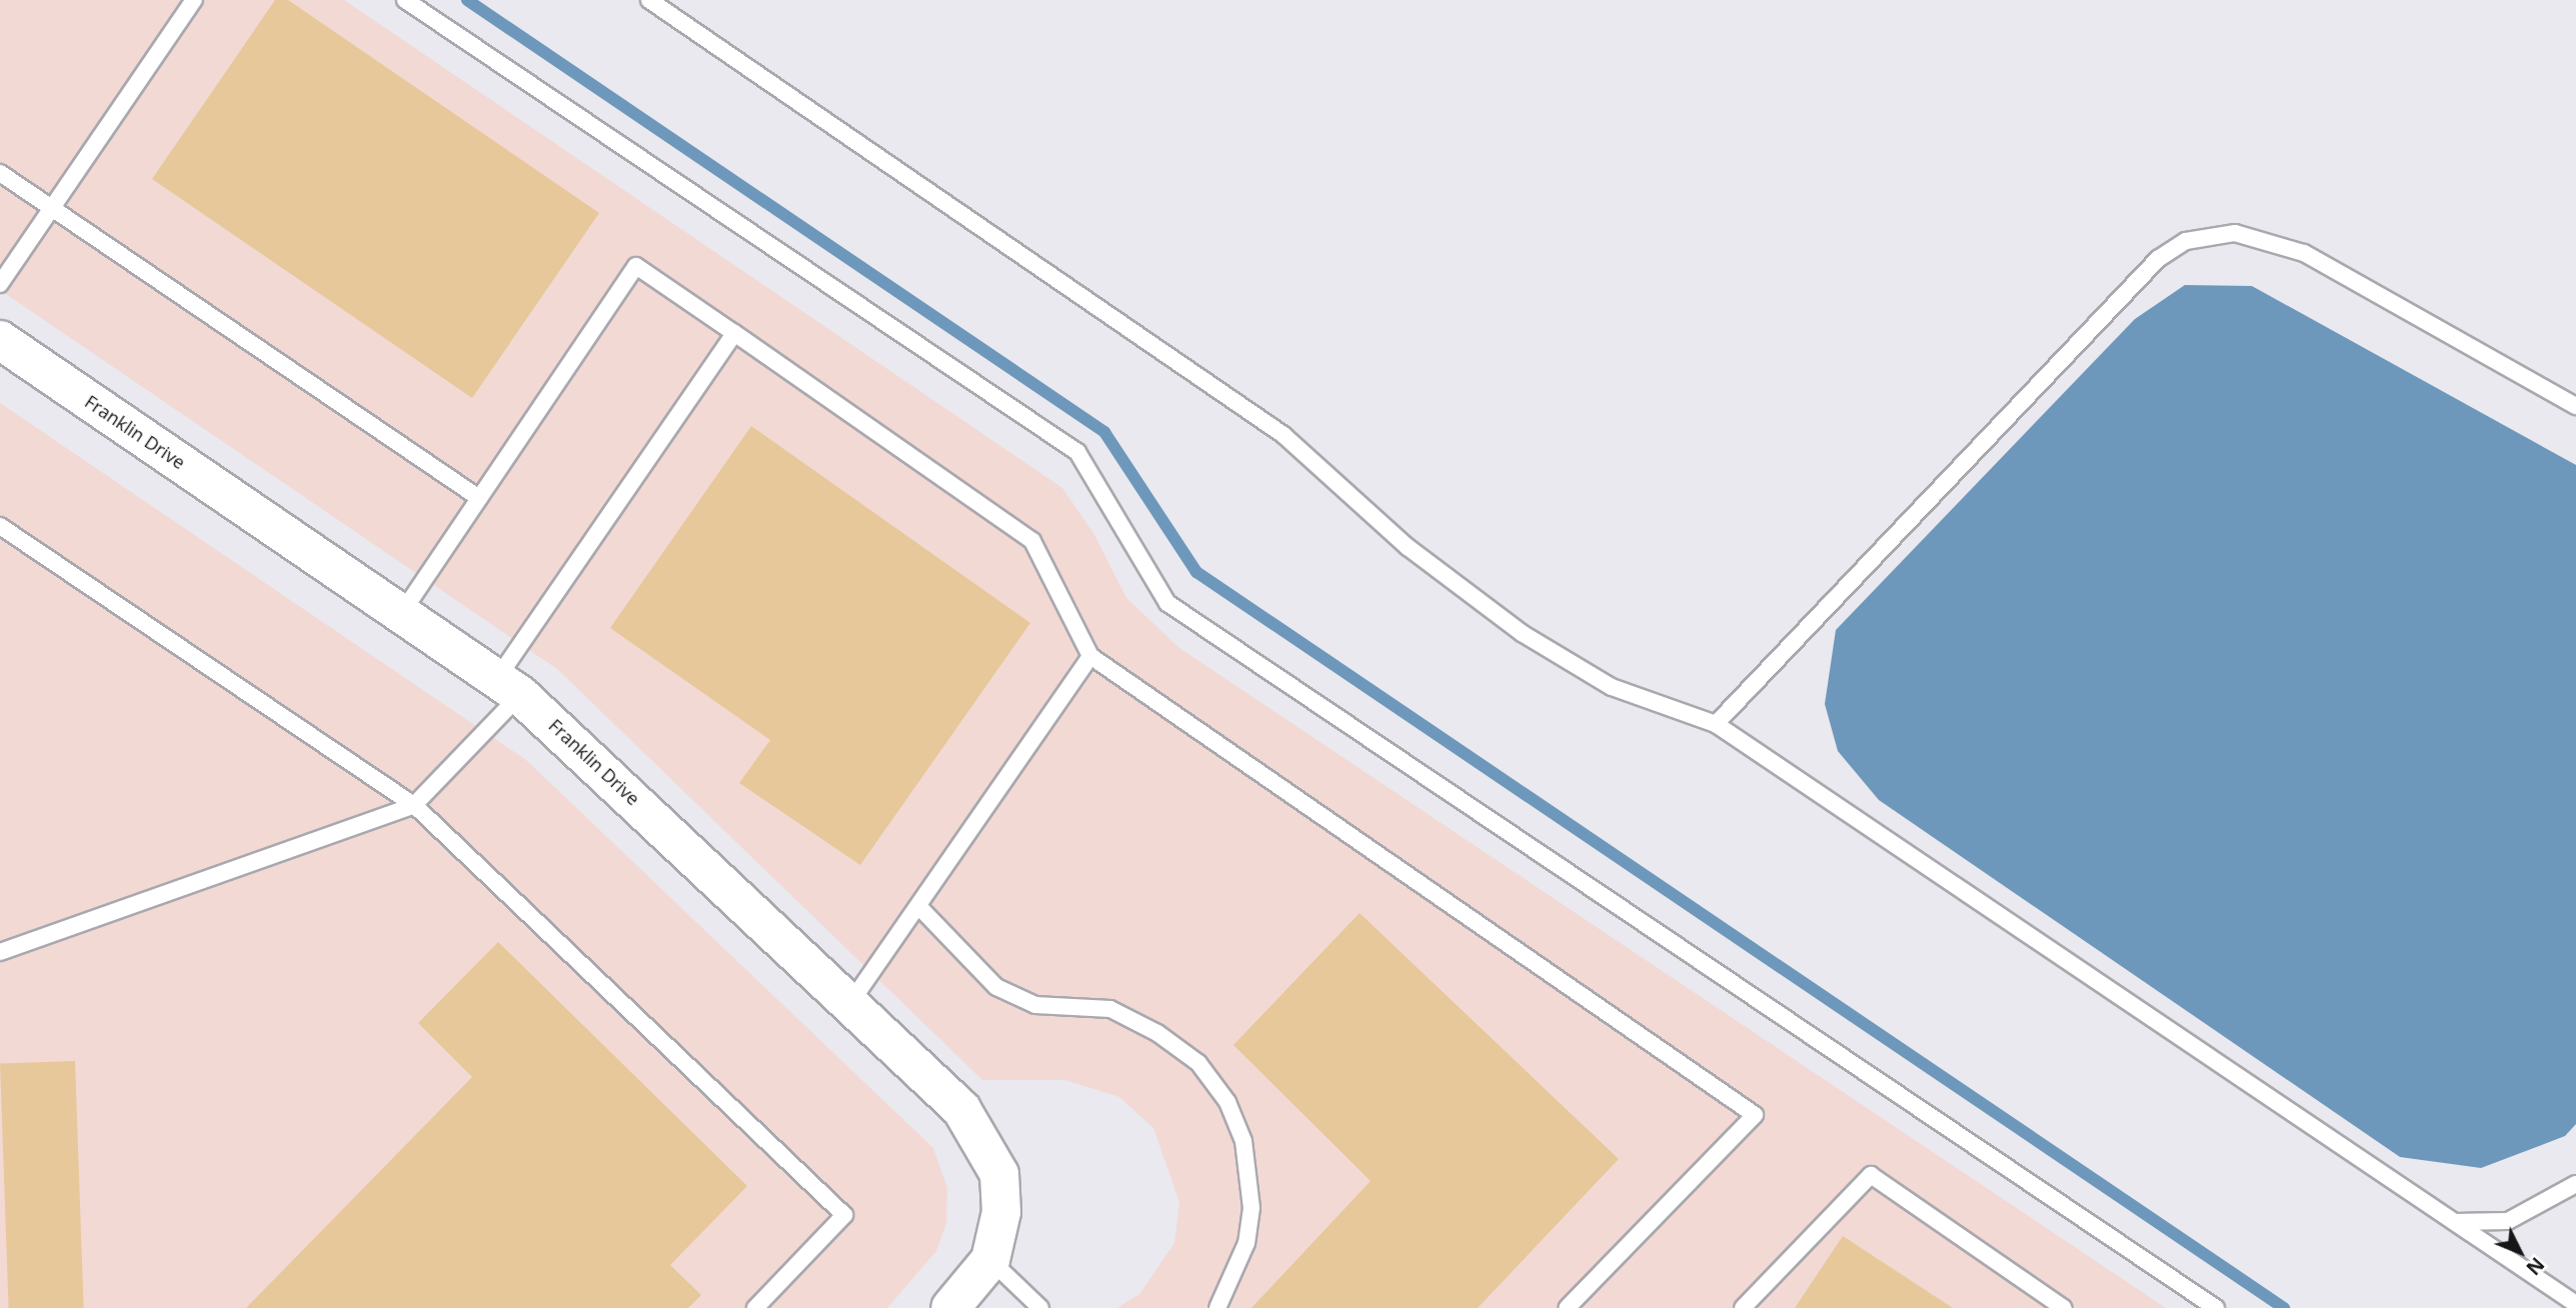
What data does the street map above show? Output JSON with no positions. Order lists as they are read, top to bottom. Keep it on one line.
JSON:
{"streets":{"street":["Franklin Drive"]},"north":"bottom right"}
